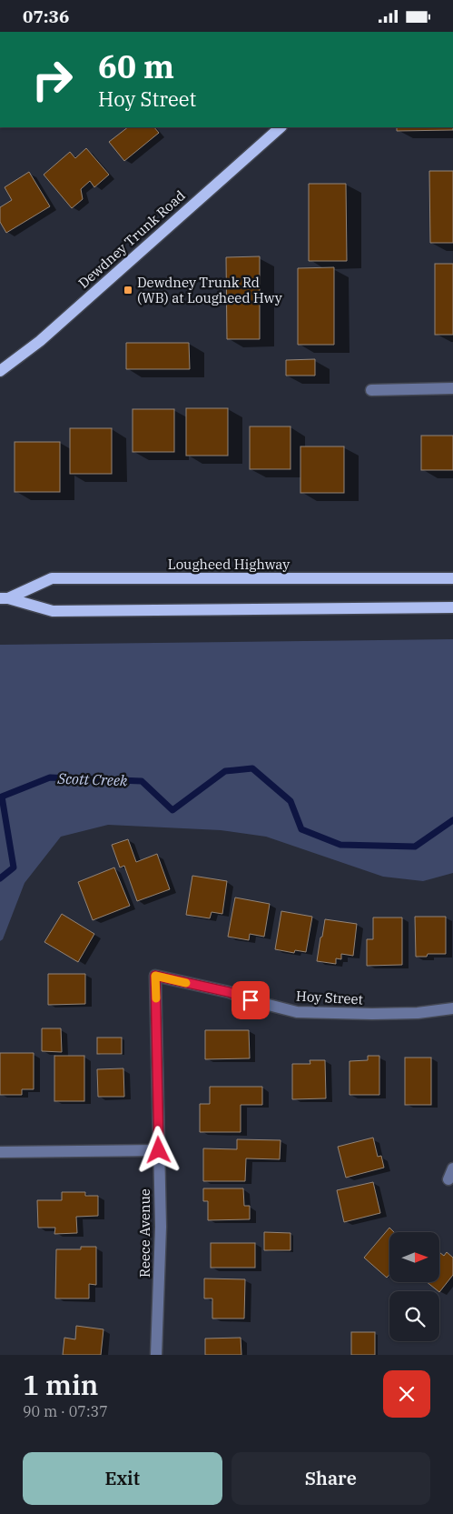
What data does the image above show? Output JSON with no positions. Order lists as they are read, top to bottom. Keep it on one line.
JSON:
{"streets":{"main road":["Dewdney Trunk Road","Lougheed Highway"],"street":["Hoy Street","Reece Avenue"]},"crossings":[["Hoy Street","Reece Avenue"]],"water":["Scott Creek"],"places":{"transit":["Dewdney Trunk Rd (WB) at Lougheed Hwy"]},"north":"right","page":{"status":"07:36","turn":["60 m","Hoy Street"],"heading":["1 min","90 m · 07:37"],"buttons":["Exit","Share"]}}
